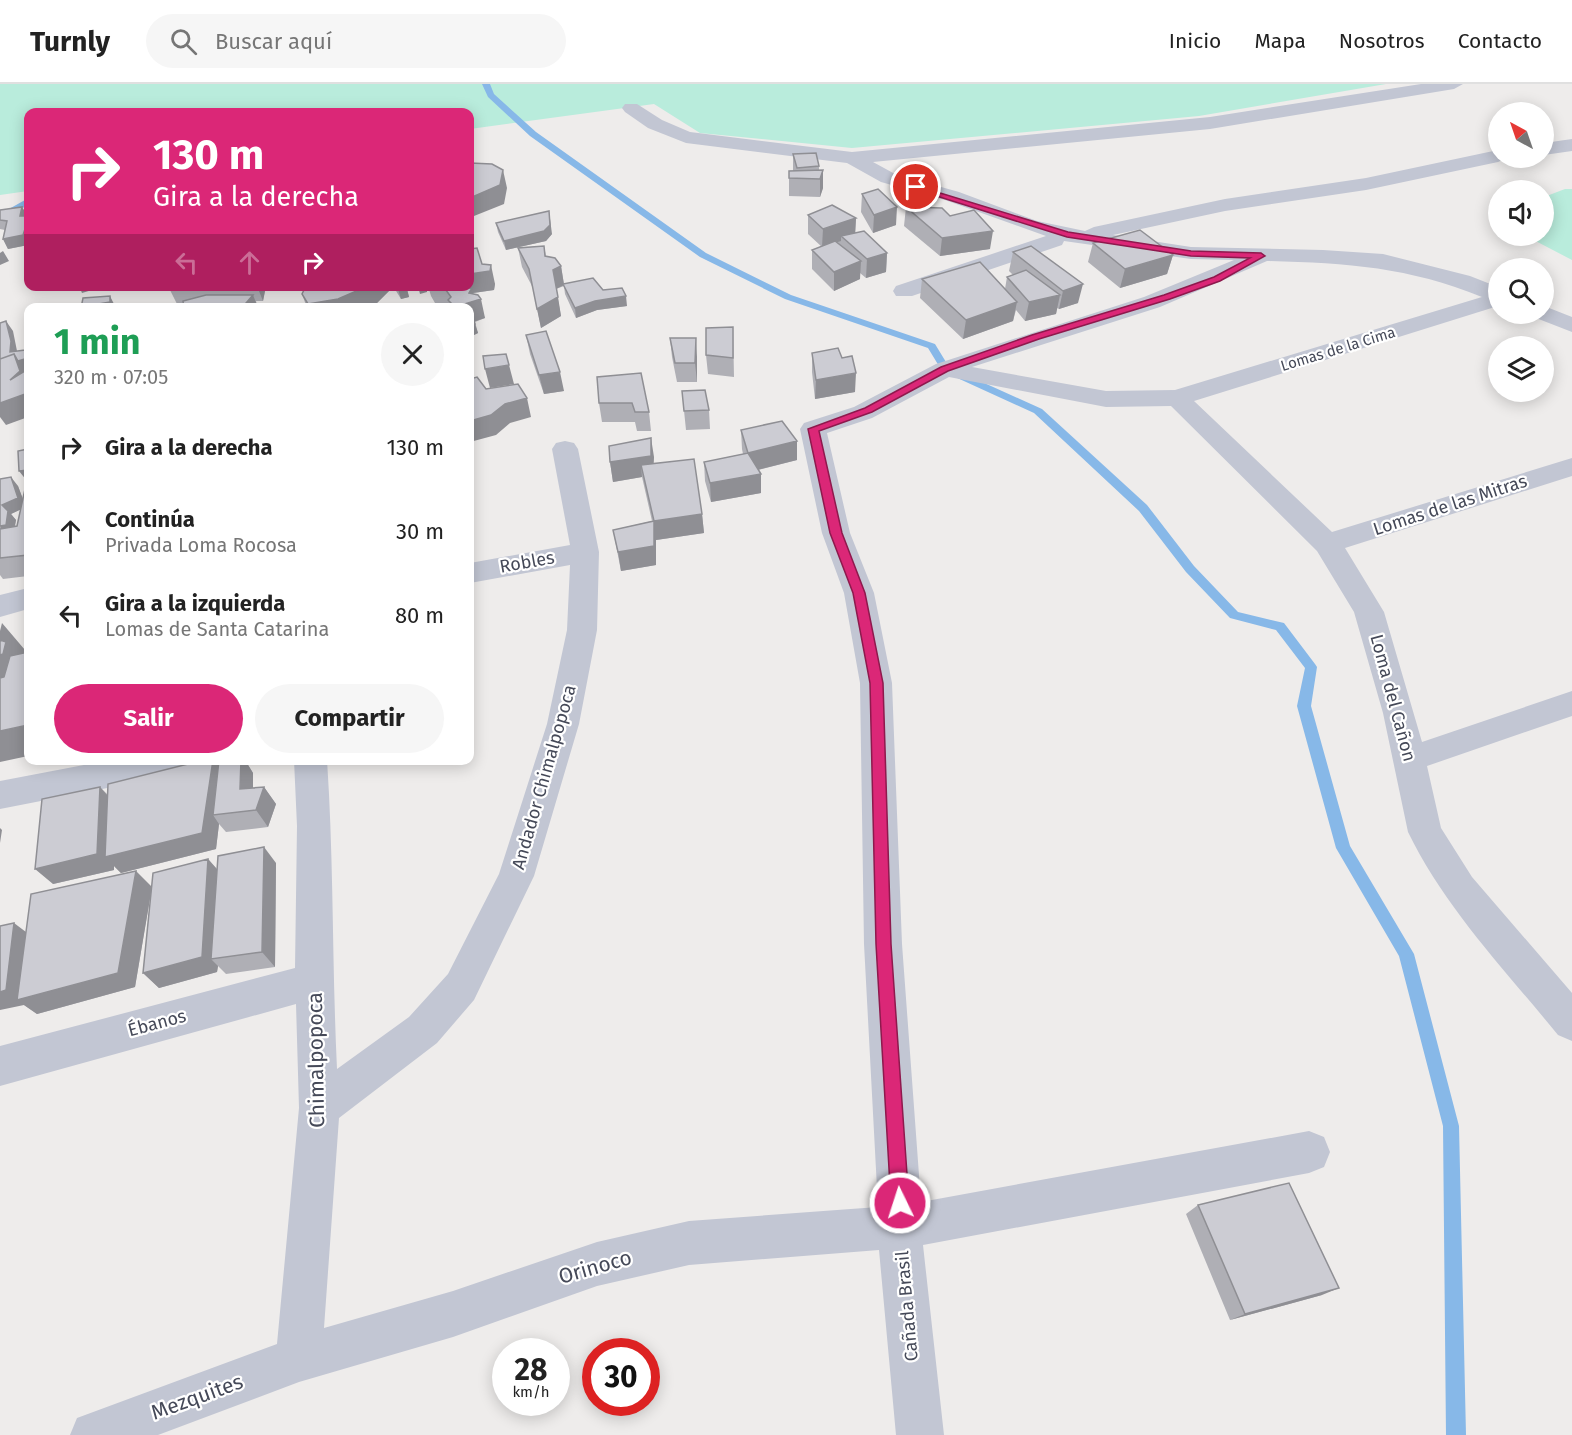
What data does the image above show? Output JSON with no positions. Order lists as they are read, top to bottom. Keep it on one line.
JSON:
{"streets":{"street":["Lomas de la Cima","Lomas de las Mitras","Robles","Loma del Cañon","Andador Chimalpopoca","Ébanos","Chimalpopoca","Orinoco","Cañada Brasil","Mezquites"]},"crossings":[["Lomas de la Cima","Loma del Cañon"],["Lomas de la Cima","Cañada Brasil"],["Lomas de las Mitras","Loma del Cañon"],["Robles","Andador Chimalpopoca"],["Andador Chimalpopoca","Chimalpopoca"],["Ébanos","Chimalpopoca"],["Chimalpopoca","Orinoco"],["Chimalpopoca","Mezquites"],["Orinoco","Cañada Brasil"],["Orinoco","Mezquites"]],"north":"top left","page":{"header":"Turnly","search":"Buscar aquí","nav":["Inicio","Mapa","Nosotros","Contacto"],"turn":["130 m","Gira a la derecha"],"heading":["1 min","320 m · 07:05"],"list":[{"name":"Gira a la derecha","value":"130 m"},{"name":"Continúa","note":"Privada Loma Rocosa","value":"30 m"},{"name":"Gira a la izquierda","note":"Lomas de Santa Catarina","value":"80 m"}],"buttons":["Salir","Compartir"],"speed":"28 km/h","limit":"30"}}
